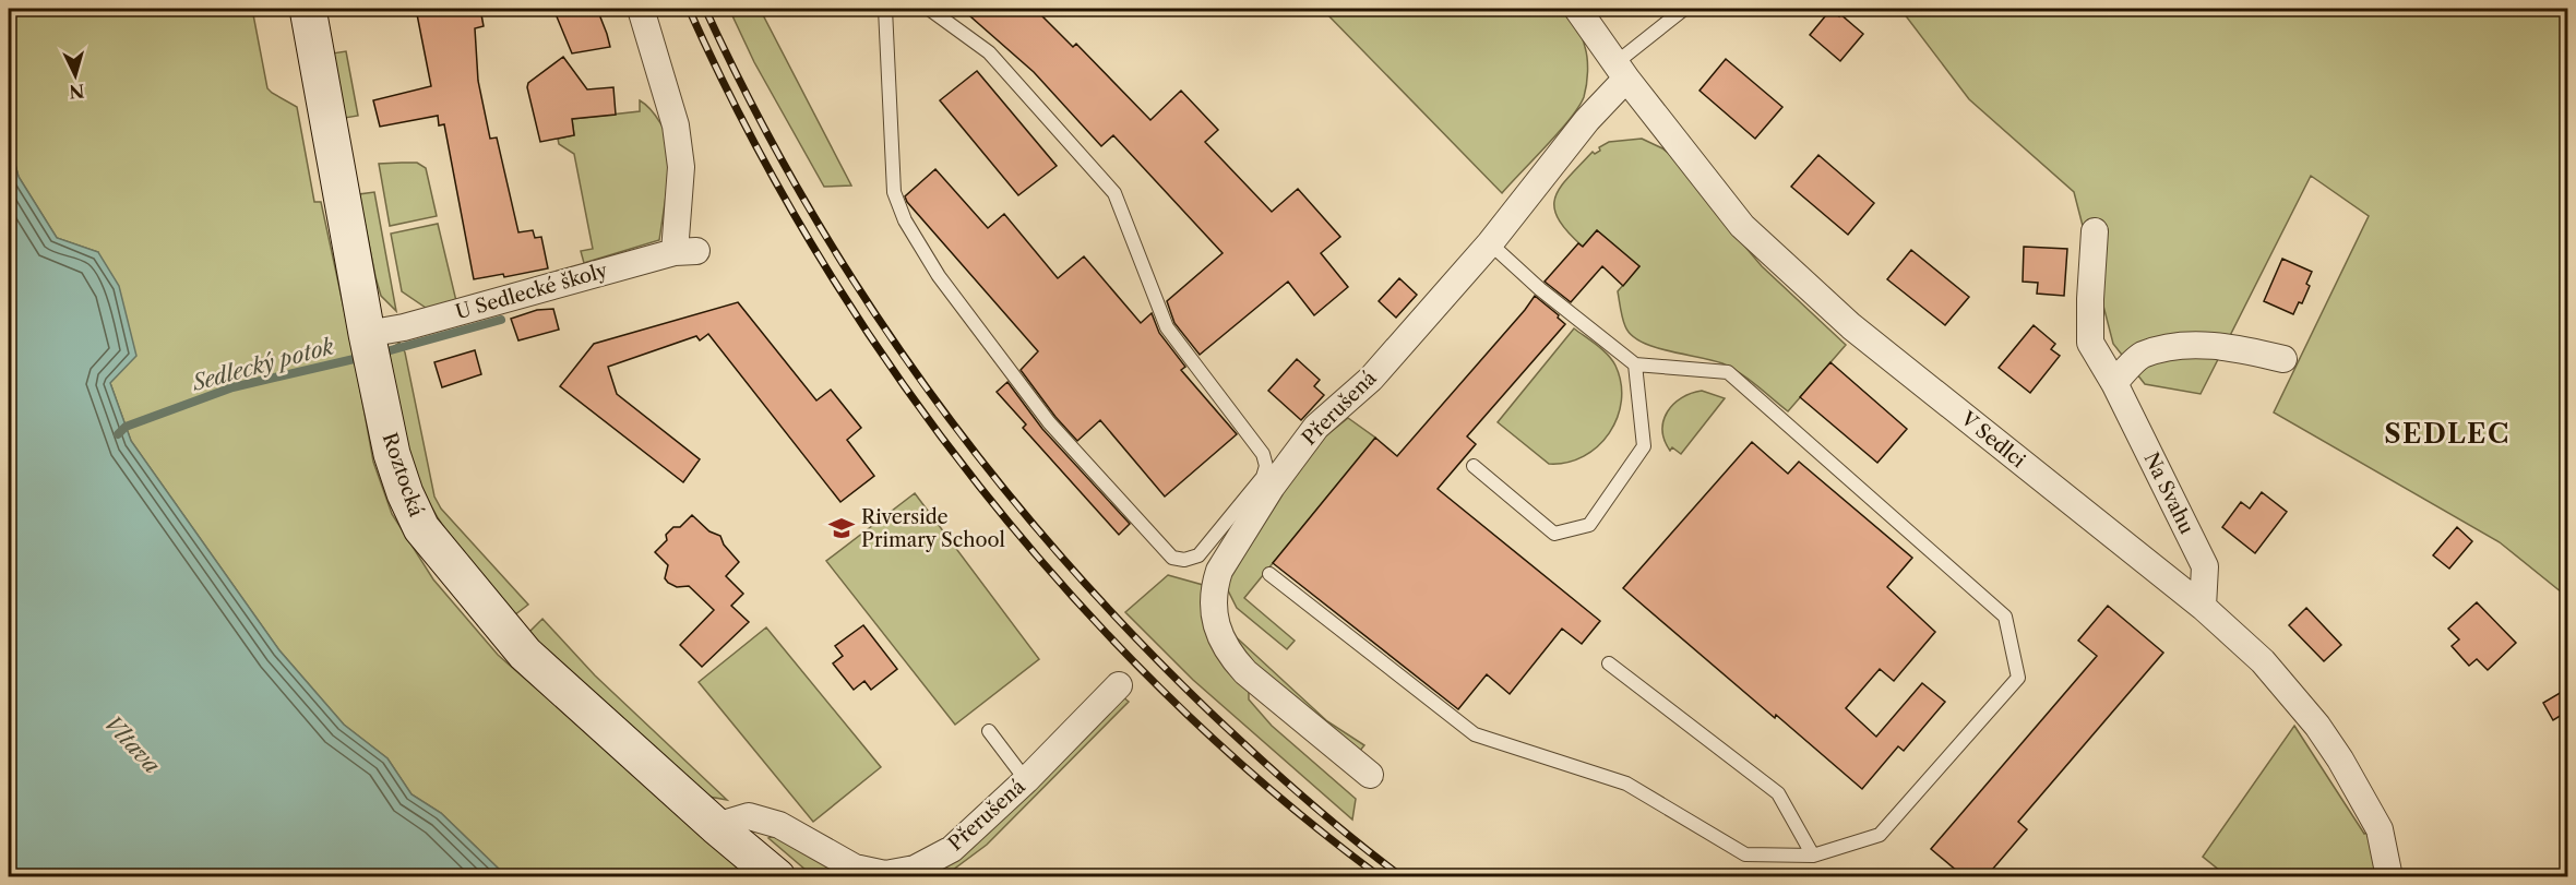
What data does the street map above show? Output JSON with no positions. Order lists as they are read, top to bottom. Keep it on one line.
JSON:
{"streets":{"main road":["Roztocká"],"street":["U Sedlecké školy","Přerušená","V Sedlci","Na Svahu"]},"crossings":[["U Sedlecké školy","Roztocká"],["Přerušená","V Sedlci"],["Přerušená","Roztocká"],["V Sedlci","Na Svahu"]],"districts":["SEDLEC"],"water":["Sedlecký potok","Vltava"],"places":{"school or university":["Riverside Primary School"]},"north":"bottom"}
